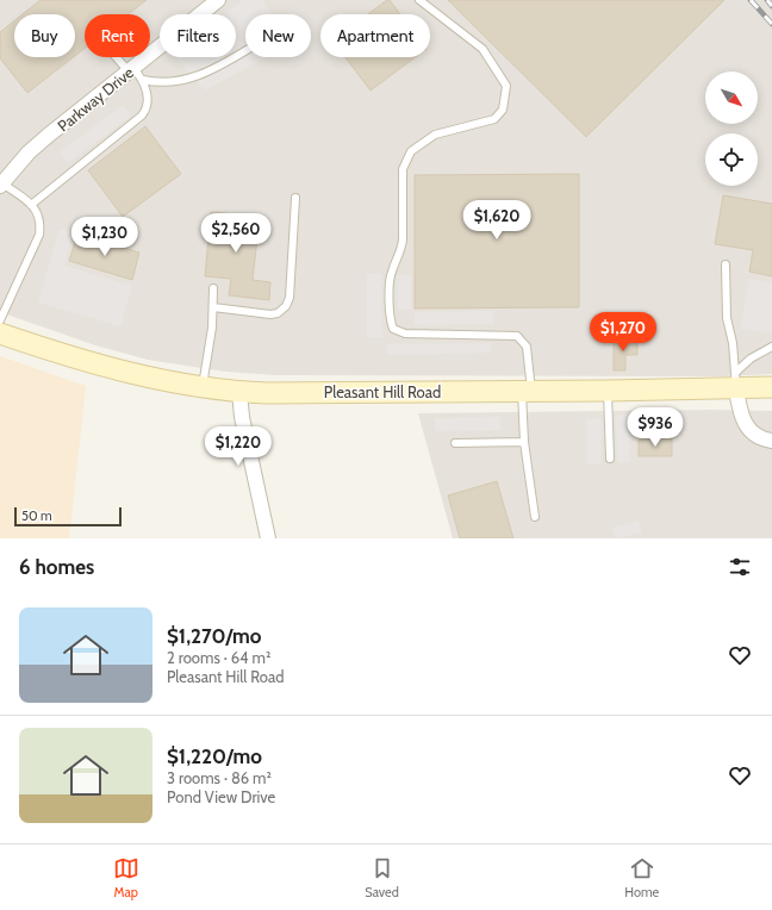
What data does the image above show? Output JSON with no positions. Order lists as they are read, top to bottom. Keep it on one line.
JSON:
{"streets":{"street":["Parkway Drive","Pleasant Hill Road"]},"scale_bar":"50 m","north":"bottom right","page":{"chip":["Buy","Rent","Filters","New","Apartment"],"price":["$1,620","$2,560","$1,230","$1,270","$936","$1,220"],"scale":"50 m","heading":"6 homes","list":[{"name":"$1,270/mo","note":"2 rooms · 64 m² · Pleasant Hill Road"},{"name":"$1,220/mo","note":"3 rooms · 86 m² · Pond View Drive"}],"tabs":["Map","Saved","Home"]}}
